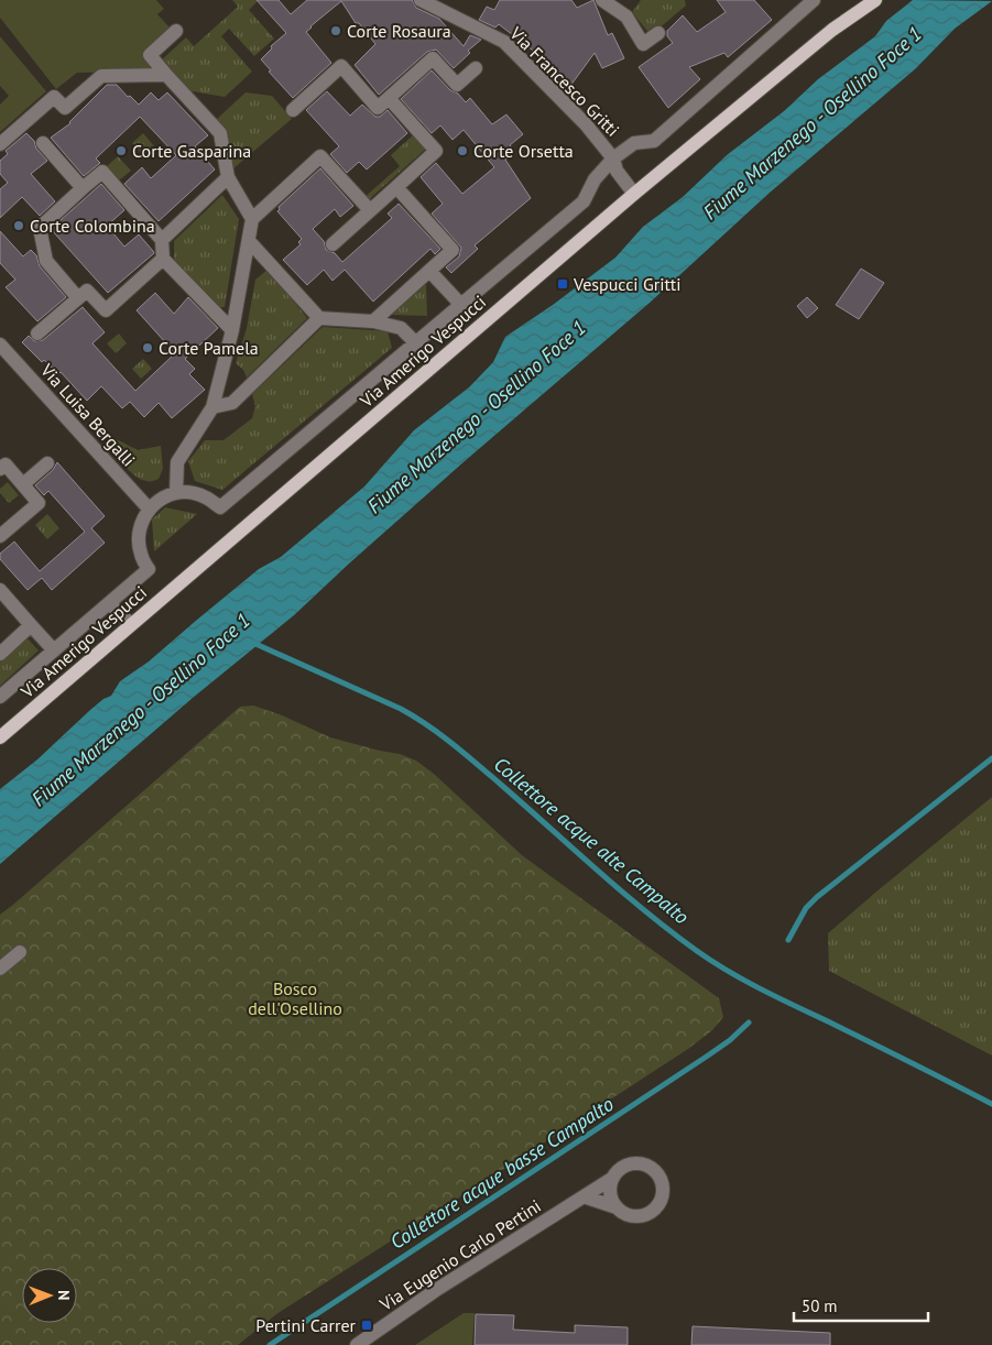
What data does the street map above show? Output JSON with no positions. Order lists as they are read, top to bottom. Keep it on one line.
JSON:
{"streets":{"main road":["Via Amerigo Vespucci"],"street":["Via Francesco Gritti","Via Luisa Bergalli","Via Eugenio Carlo Pertini"]},"crossings":[["Via Francesco Gritti","Via Amerigo Vespucci"]],"water":["Fiume Marzenego - Osellino Foce 1","Collettore acque alte Campalto","Collettore acque basse Campalto"],"parks":["Bosco dell'Osellino"],"places":{"other":["Corte Rosaura","Corte Gasparina","Corte Orsetta","Corte Colombina","Corte Pamela"],"transit":["Vespucci Gritti","Pertini Carrer"]},"scale_bar":"50 m","north":"right"}
